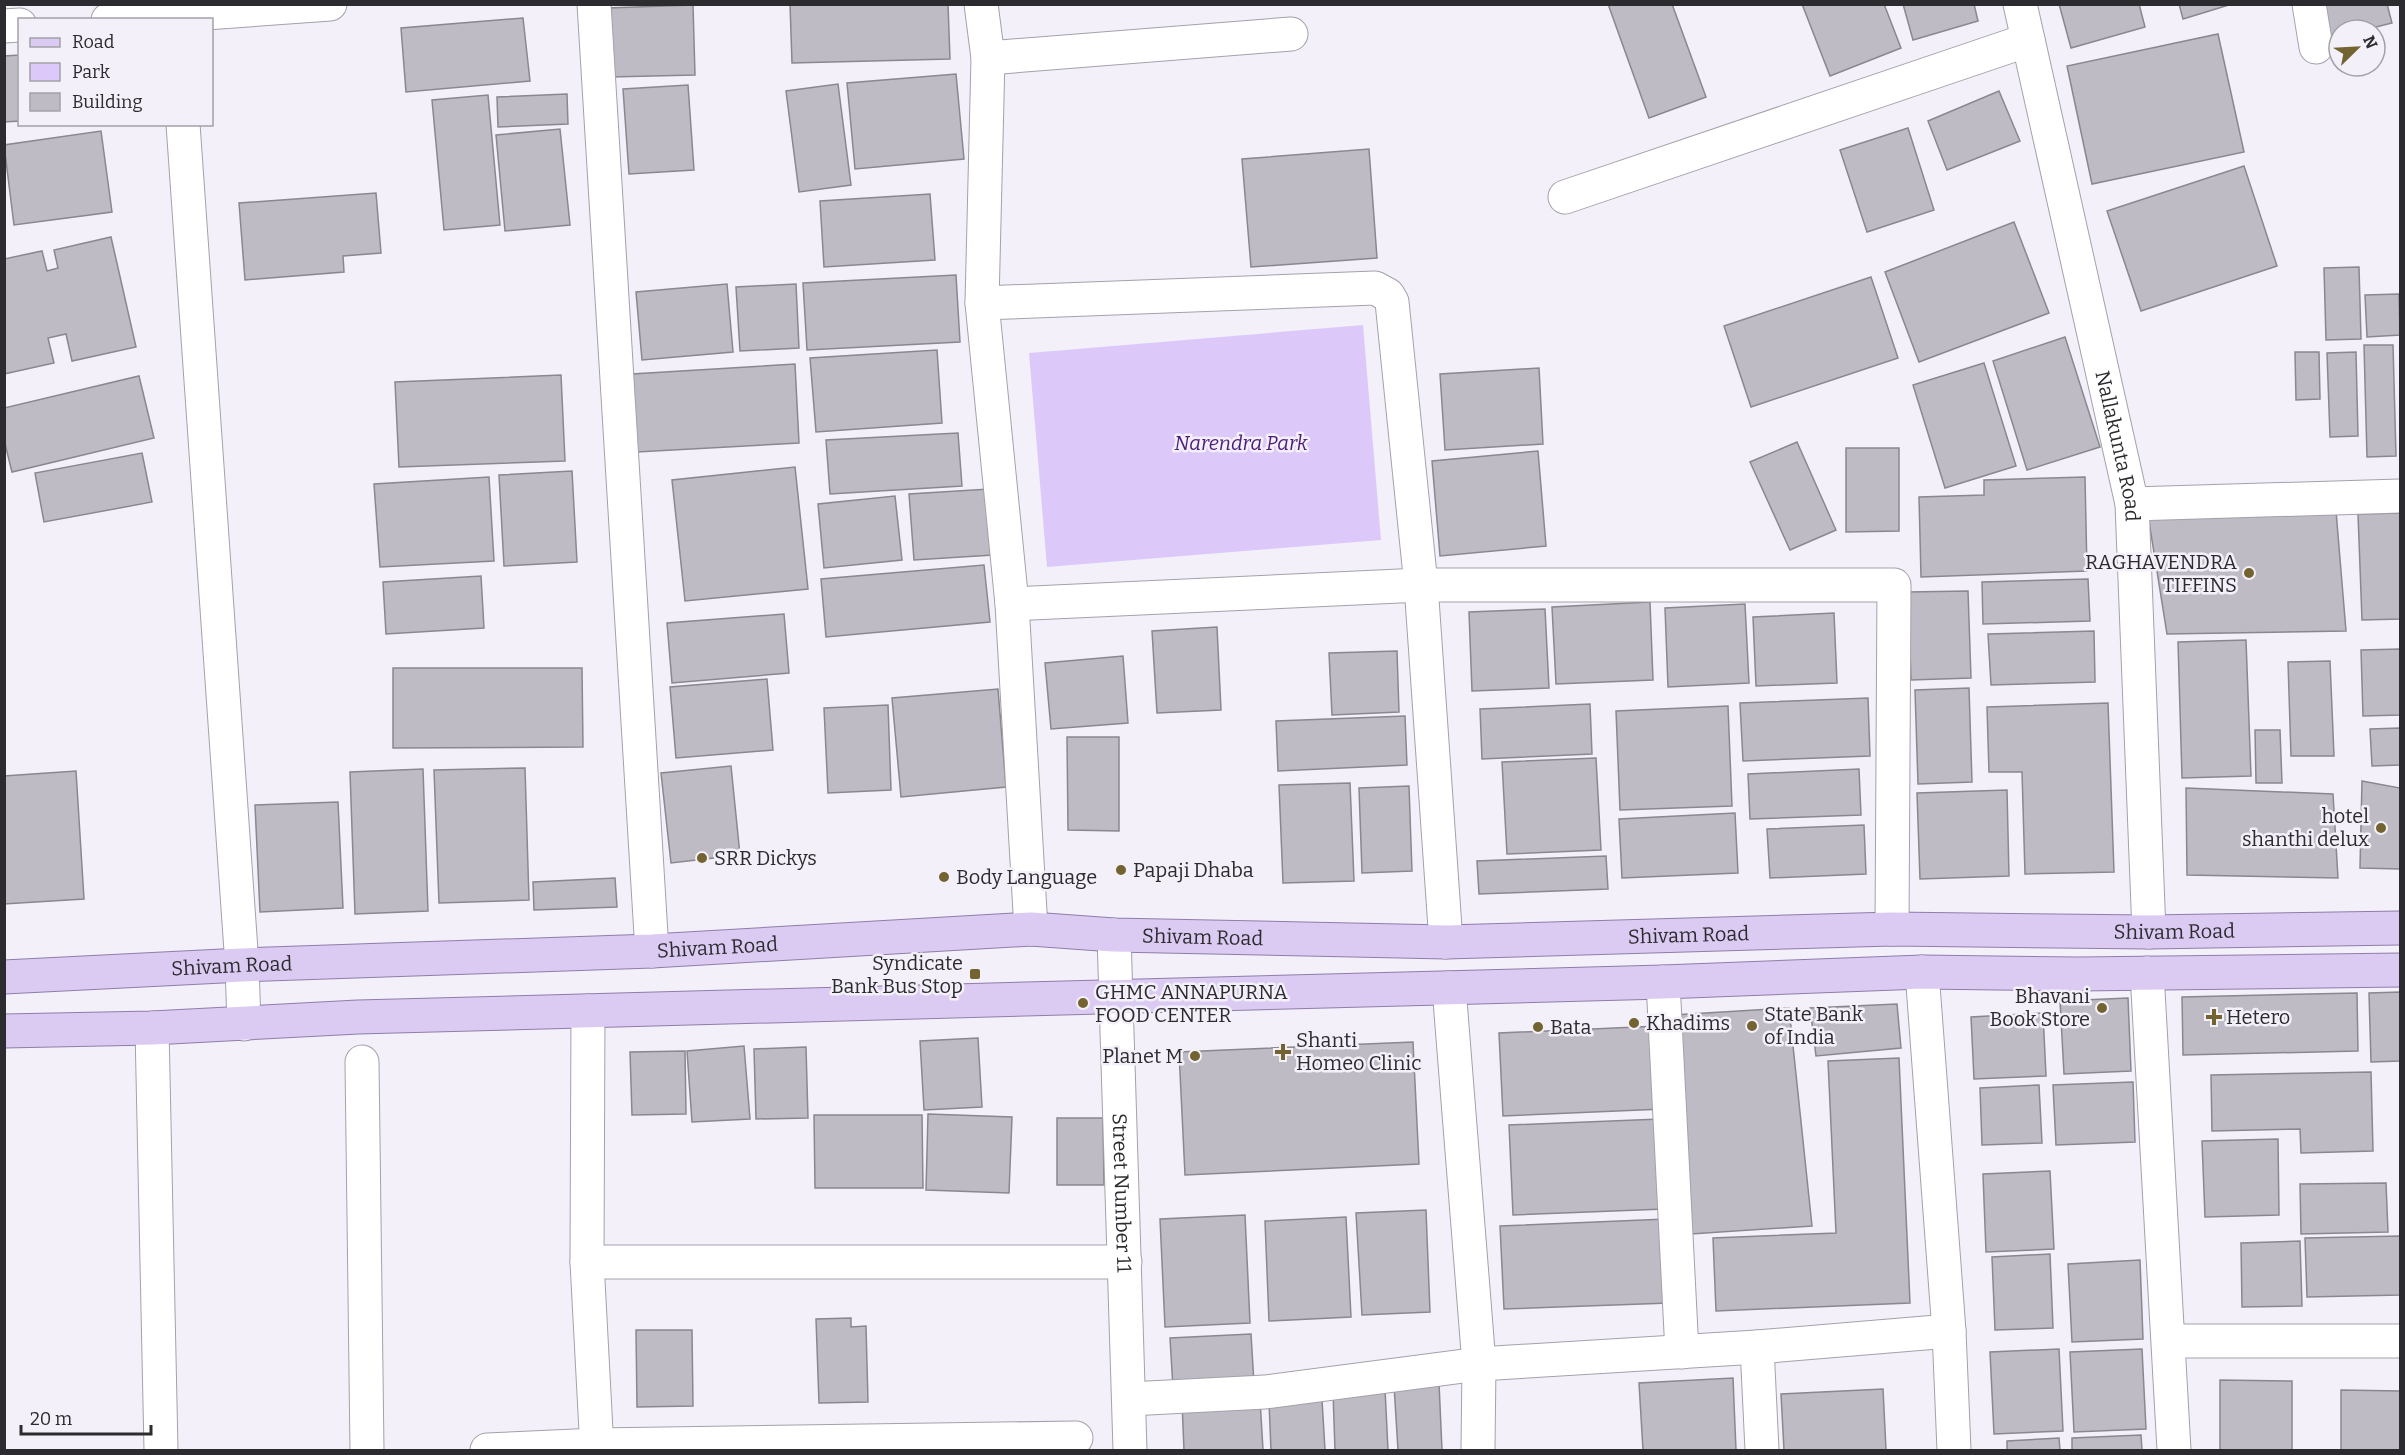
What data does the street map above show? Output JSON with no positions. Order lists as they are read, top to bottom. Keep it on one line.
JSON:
{"streets":{"main road":["Shivam Road"],"street":["Nallakunta Road","Street Number 11"]},"crossings":[["Nallakunta Road","Shivam Road"],["Shivam Road","Street Number 11"]],"parks":["Narendra Park"],"places":{"other":["RAGHAVENDRA TIFFINS","hotel shanthi delux","SRR Dickys","Papaji Dhaba","Body Language","GHMC ANNAPURNA FOOD CENTER","Bhavani Book Store","Khadims","State Bank of India","Bata","Planet M"],"transit":["Syndicate Bank Bus Stop"],"health":["Hetero","Shanti Homeo Clinic"]},"legend":["Road","Park","Building"],"scale_bar":"20 m","north":"top right"}
